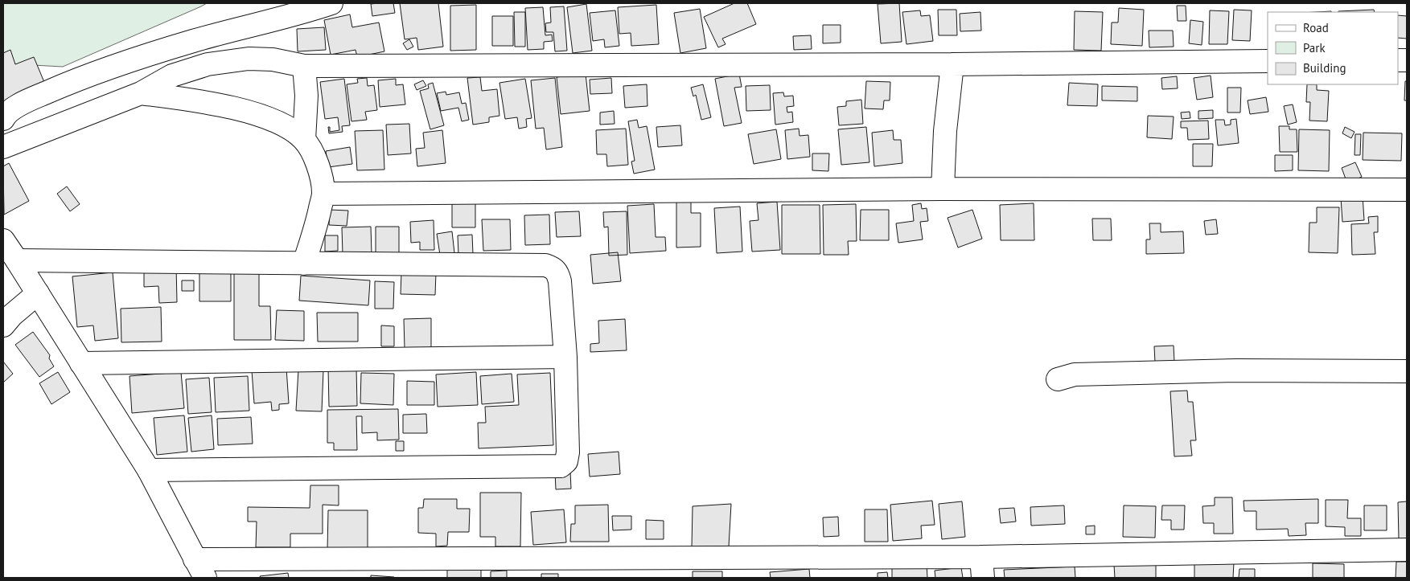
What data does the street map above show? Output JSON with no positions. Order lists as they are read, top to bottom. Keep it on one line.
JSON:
{"legend":["Road","Park","Building"]}
